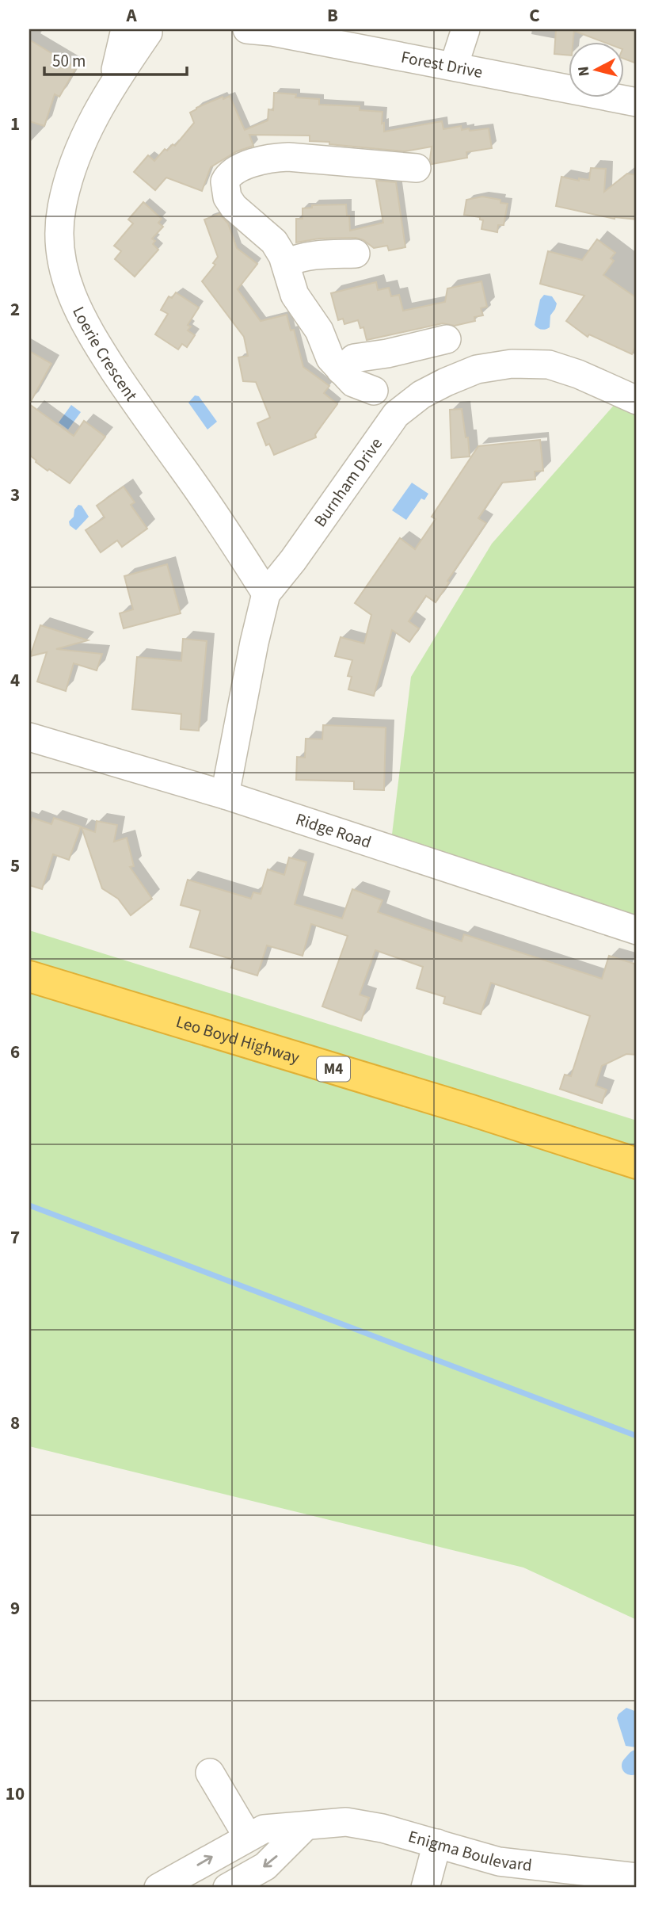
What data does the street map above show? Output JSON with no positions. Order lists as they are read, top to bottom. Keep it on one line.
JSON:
{"streets":{"highway":["Leo Boyd Highway","M4"],"street":["Forest Drive","Loerie Crescent","Burnham Drive","Ridge Road","Enigma Boulevard"]},"crossings":[["Loerie Crescent","Burnham Drive"],["Burnham Drive","Ridge Road"]],"scale_bar":"50 m","north":"left","grid":{"columns":["A","B","C"],"rows":["1","2","3","4","5","6","7","8","9","10"]}}
